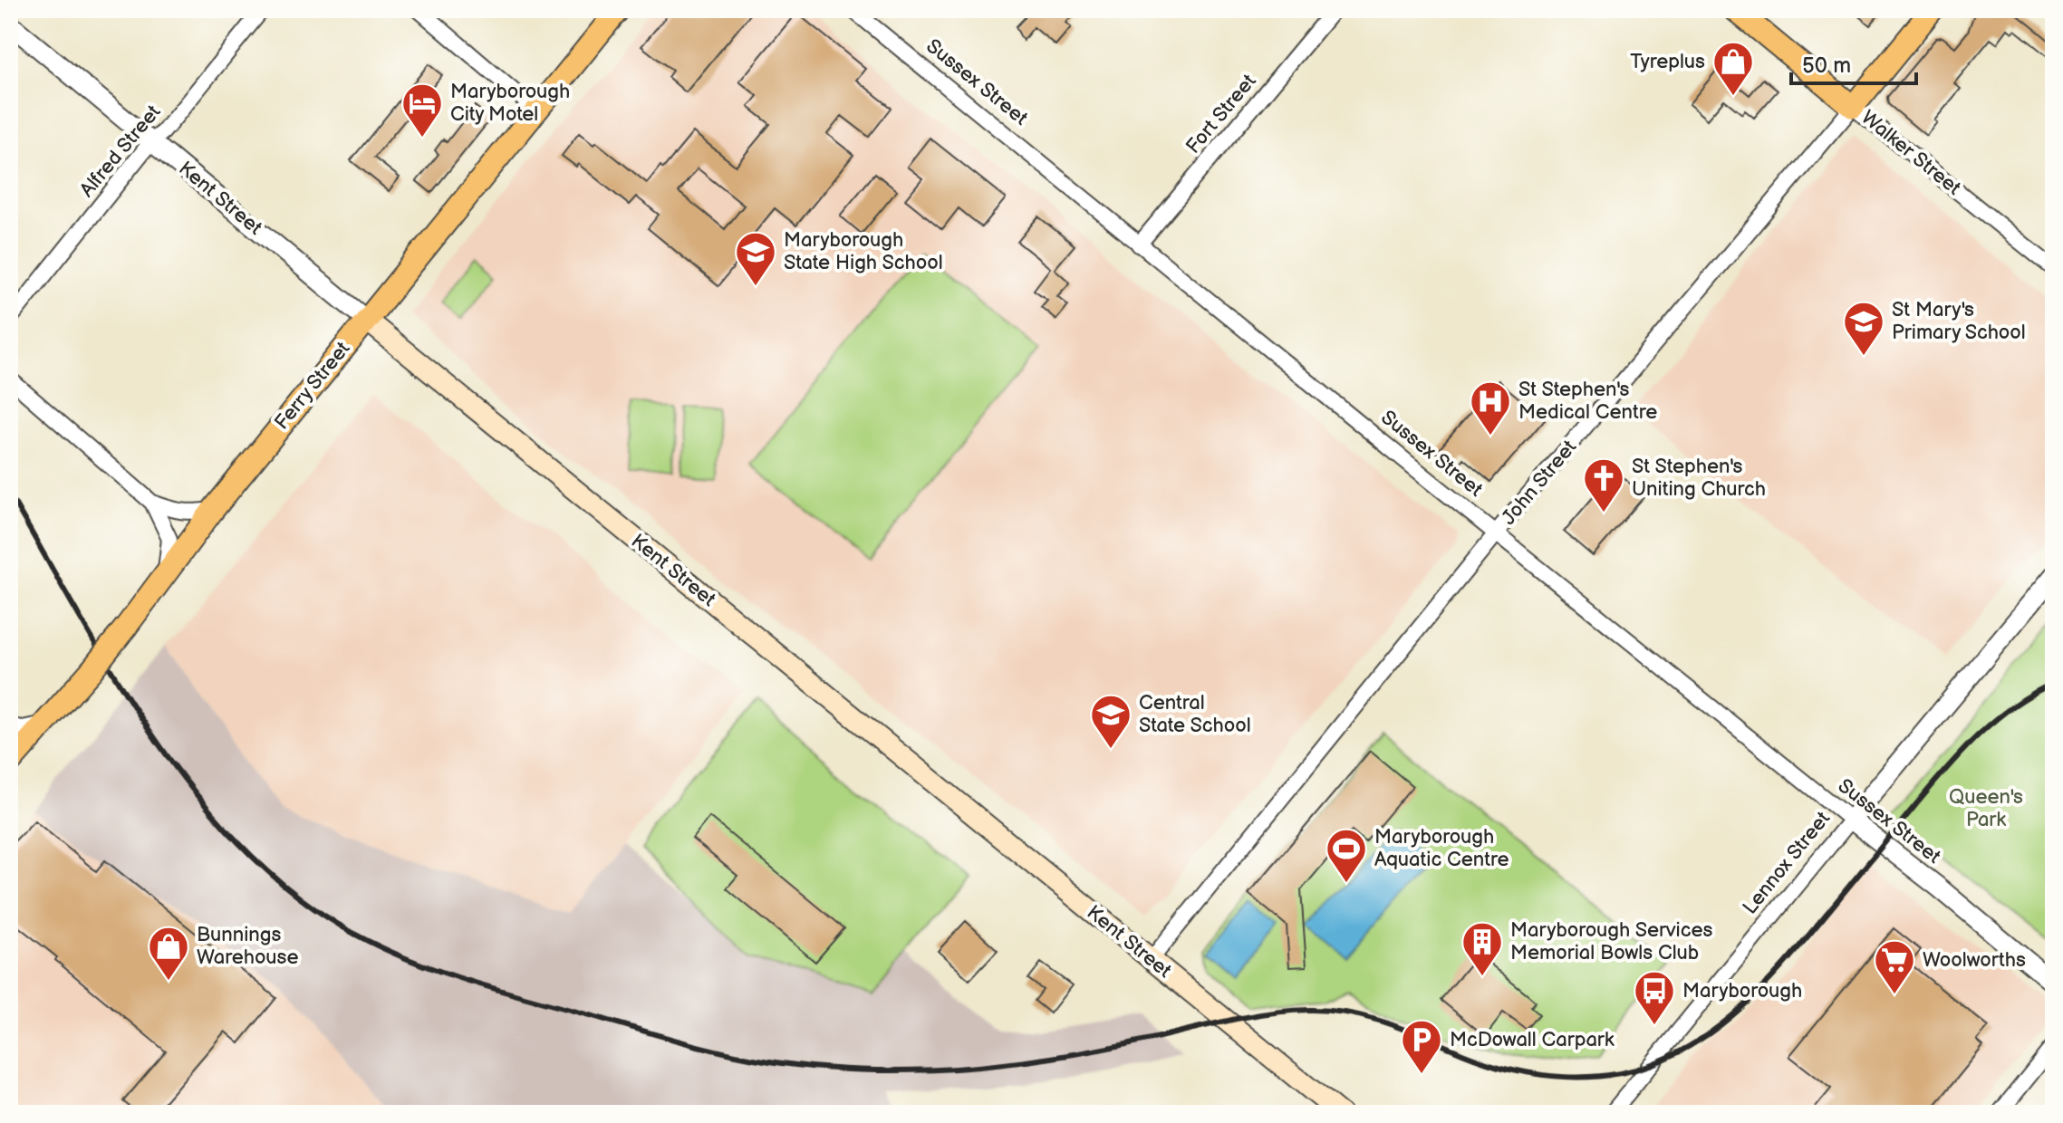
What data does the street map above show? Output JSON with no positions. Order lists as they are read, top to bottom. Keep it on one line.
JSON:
{"streets":{"main road":["Walker Street","Kent Street","Ferry Street","John Street"],"street":["Sussex Street","Fort Street","Alfred Street","Lennox Street"]},"crossings":[["Sussex Street","Fort Street"],["Sussex Street","John Street"],["Sussex Street","Lennox Street"],["Alfred Street","Kent Street"],["Walker Street","John Street"],["Kent Street","Ferry Street"],["Kent Street","John Street"]],"parks":["Queen's Park"],"places":{"shop":["Tyreplus","Bunnings Warehouse"],"hotel":["Maryborough City Motel"],"school or university":["Maryborough State High School","St Mary's Primary School","Central State School"],"hospital":["St Stephen's Medical Centre"],"church":["St Stephen's Uniting Church"],"sports":["Maryborough Aquatic Centre"],"building":["Maryborough Services Memorial Bowls Club"],"supermarket":["Woolworths"],"bus stop":["Maryborough"],"parking":["McDowall Carpark"]},"scale_bar":"50 m"}
